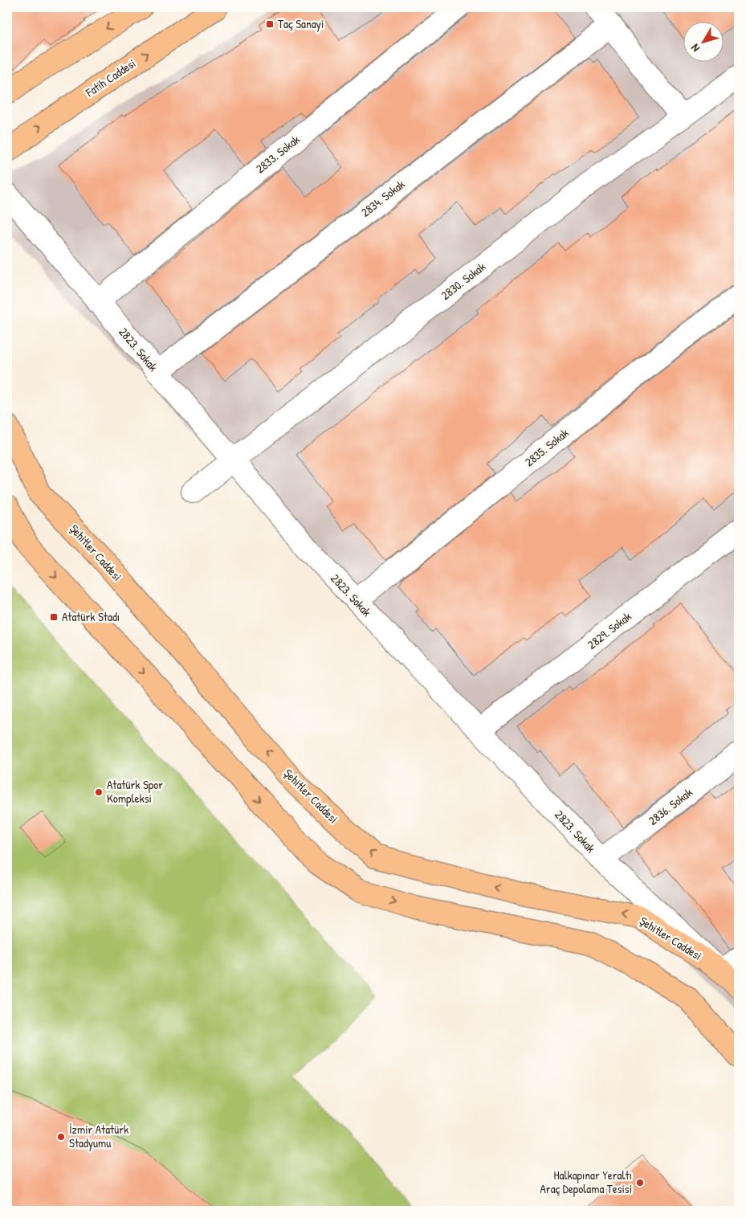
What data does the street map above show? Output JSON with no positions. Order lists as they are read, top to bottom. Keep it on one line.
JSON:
{"streets":{"main road":["Fatih Caddesi","Şehitler Caddesi"],"street":["2833. Sokak","2834. Sokak","2830. Sokak","2823. Sokak","2835. Sokak","2829. Sokak","2836. Sokak"]},"crossings":[["2833. Sokak","2823. Sokak"],["2834. Sokak","2823. Sokak"],["2830. Sokak","2823. Sokak"],["2823. Sokak","2835. Sokak"],["2823. Sokak","Şehitler Caddesi"],["2823. Sokak","2829. Sokak"],["2823. Sokak","2836. Sokak"]],"places":{"transit":["Taç Sanayi","Atatürk Stadı"],"other":["Atatürk Spor Kompleksi","İzmir Atatürk Stadyumu","Halkapınar Yeraltı Araç Depolama Tesisi"]},"north":"bottom left"}
